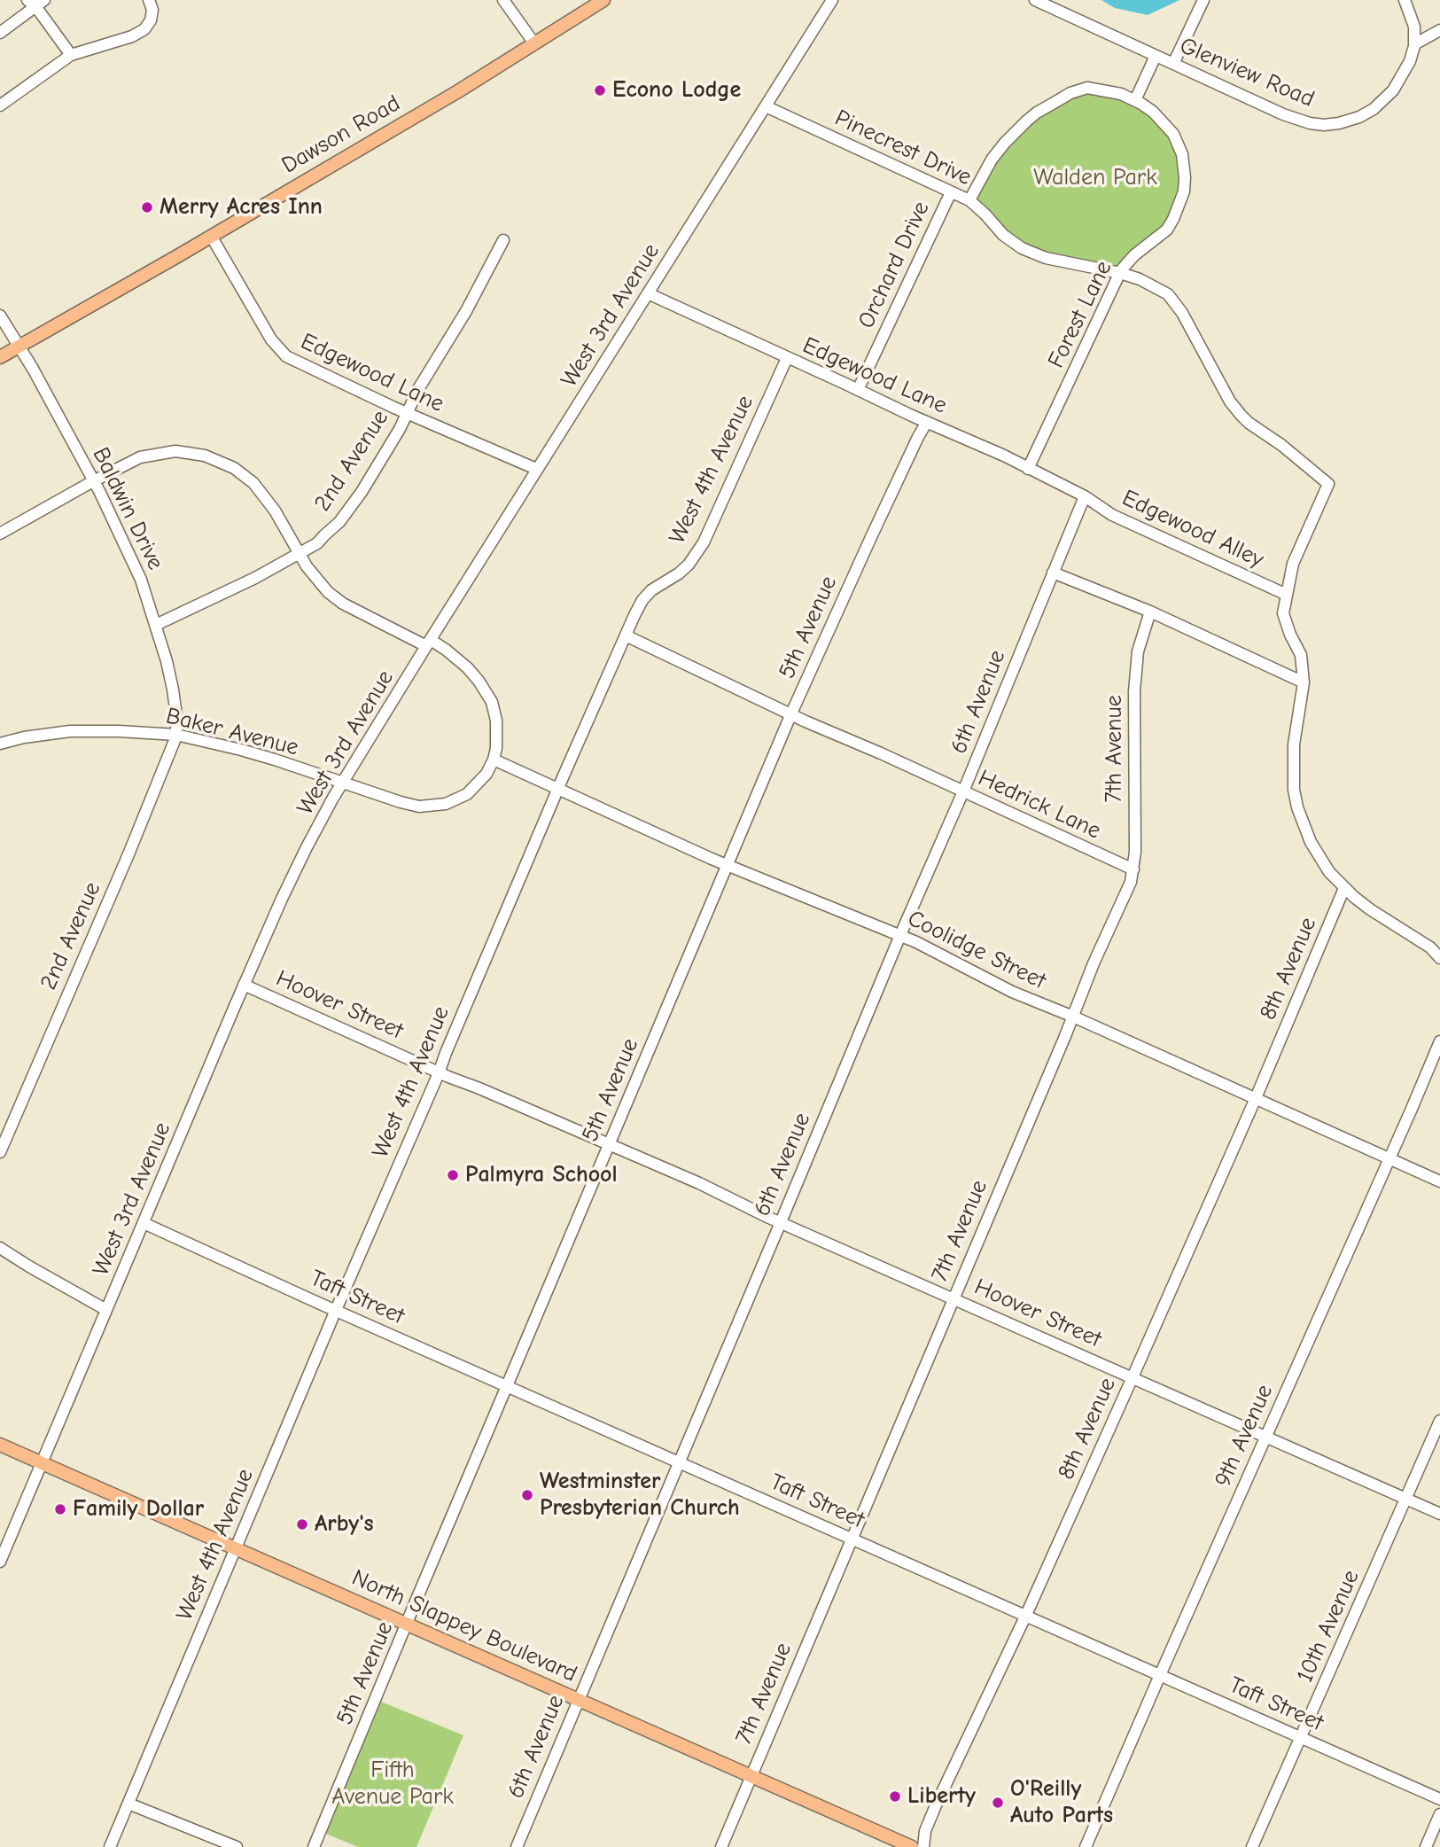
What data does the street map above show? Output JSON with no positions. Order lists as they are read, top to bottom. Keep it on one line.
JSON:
{"streets":{"main road":["Dawson Road","North Slappey Boulevard"],"street":["Glenview Road","Pinecrest Drive","Orchard Drive","Forest Lane","West 3rd Avenue","Edgewood Lane","2nd Avenue","West 4th Avenue","Baldwin Drive","Edgewood Alley","5th Avenue","6th Avenue","Baker Avenue","7th Avenue","Hedrick Lane","Coolidge Street","8th Avenue","Hoover Street","Taft Street","9th Avenue","10th Avenue"]},"crossings":[["Dawson Road","Edgewood Lane"],["Dawson Road","Baldwin Drive"],["Pinecrest Drive","Orchard Drive"],["Pinecrest Drive","Forest Lane"],["Pinecrest Drive","West 3rd Avenue"],["Pinecrest Drive","Edgewood Alley"],["Pinecrest Drive","8th Avenue"],["Orchard Drive","Forest Lane"],["Orchard Drive","Edgewood Lane"],["Forest Lane","Edgewood Lane"],["West 3rd Avenue","Edgewood Lane"],["West 3rd Avenue","Baker Avenue"],["West 3rd Avenue","Hoover Street"],["West 3rd Avenue","Taft Street"],["West 3rd Avenue","North Slappey Boulevard"],["Edgewood Lane","2nd Avenue"],["Edgewood Lane","West 4th Avenue"],["Edgewood Lane","Edgewood Alley"],["Edgewood Lane","5th Avenue"],["Edgewood Lane","6th Avenue"],["2nd Avenue","Baldwin Drive"],["2nd Avenue","Baker Avenue"],["West 4th Avenue","Hedrick Lane"],["West 4th Avenue","Coolidge Street"],["West 4th Avenue","Hoover Street"],["West 4th Avenue","Taft Street"],["West 4th Avenue","North Slappey Boulevard"],["Baldwin Drive","Baker Avenue"],["Edgewood Alley","6th Avenue"],["5th Avenue","Hedrick Lane"],["5th Avenue","Coolidge Street"],["5th Avenue","Hoover Street"],["5th Avenue","Taft Street"],["5th Avenue","North Slappey Boulevard"],["6th Avenue","Hedrick Lane"],["6th Avenue","Coolidge Street"],["6th Avenue","Hoover Street"],["6th Avenue","Taft Street"],["6th Avenue","North Slappey Boulevard"],["Baker Avenue","Coolidge Street"],["7th Avenue","Hedrick Lane"],["7th Avenue","Coolidge Street"],["7th Avenue","Hoover Street"],["7th Avenue","Taft Street"],["7th Avenue","North Slappey Boulevard"],["Coolidge Street","8th Avenue"],["Coolidge Street","9th Avenue"],["8th Avenue","Hoover Street"],["8th Avenue","Taft Street"],["Hoover Street","9th Avenue"],["Hoover Street","10th Avenue"],["Taft Street","9th Avenue"],["Taft Street","10th Avenue"]],"parks":["Walden Park","Fifth Avenue Park"],"places":["Econo Lodge","Merry Acres Inn","Palmyra School","Westminster Presbyterian Church","Family Dollar","Arby's","Liberty","O'Reilly Auto Parts"]}
